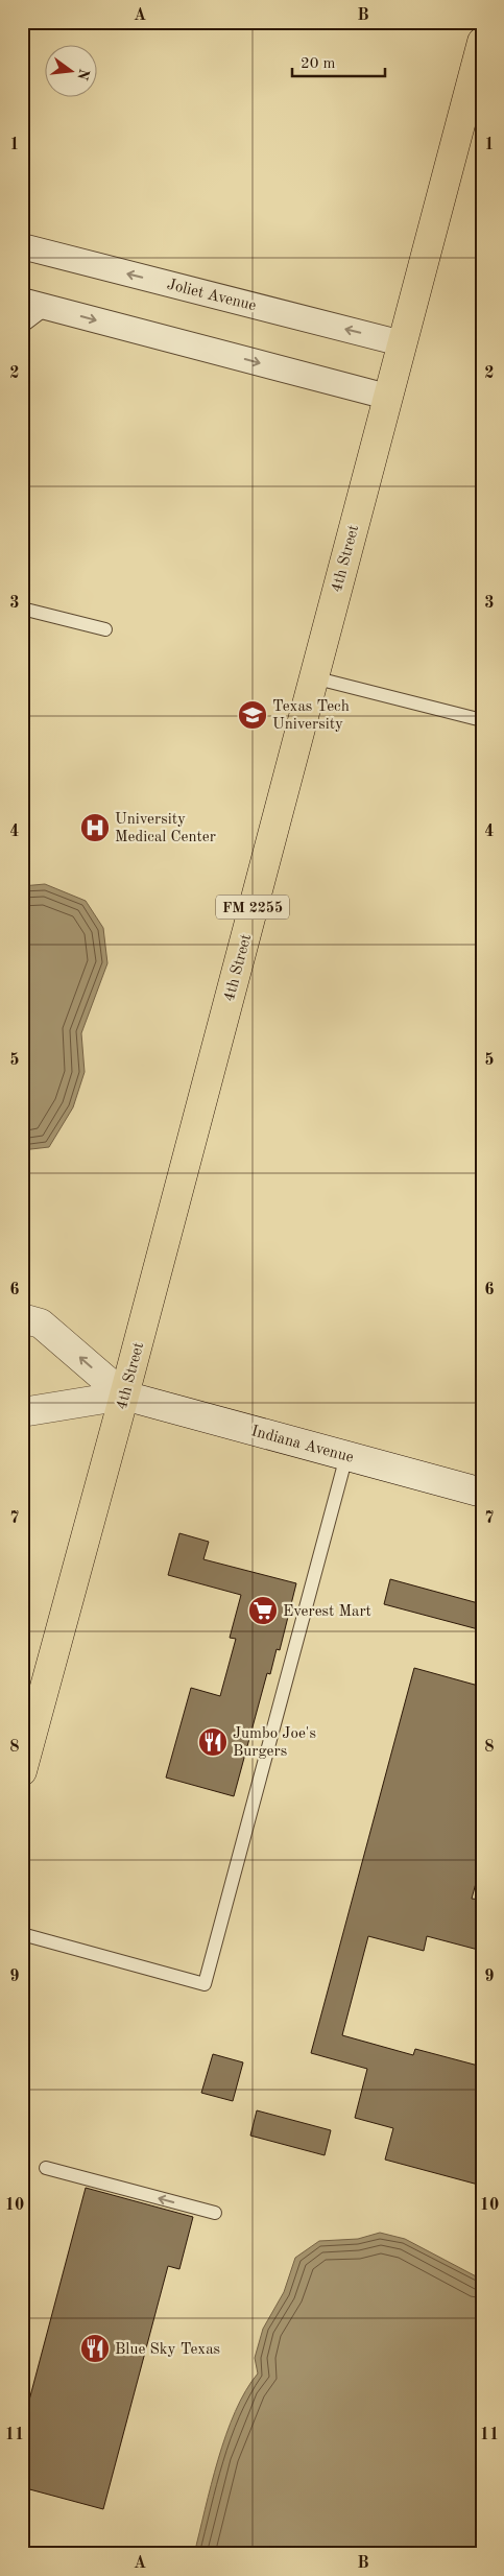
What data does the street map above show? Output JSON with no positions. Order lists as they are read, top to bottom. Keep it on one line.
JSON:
{"streets":{"main road":["4th Street","FM 2255","Indiana Avenue"],"street":["Joliet Avenue"]},"crossings":[["Joliet Avenue","4th Street"],["4th Street","Indiana Avenue"]],"places":{"school or university":["Texas Tech University"],"hospital":["University Medical Center"],"supermarket":["Everest Mart"],"restaurant":["Jumbo Joe's Burgers","Blue Sky Texas"]},"scale_bar":"20 m","north":"right","grid":{"columns":["A","B"],"rows":["1","2","3","4","5","6","7","8","9","10","11"]}}
